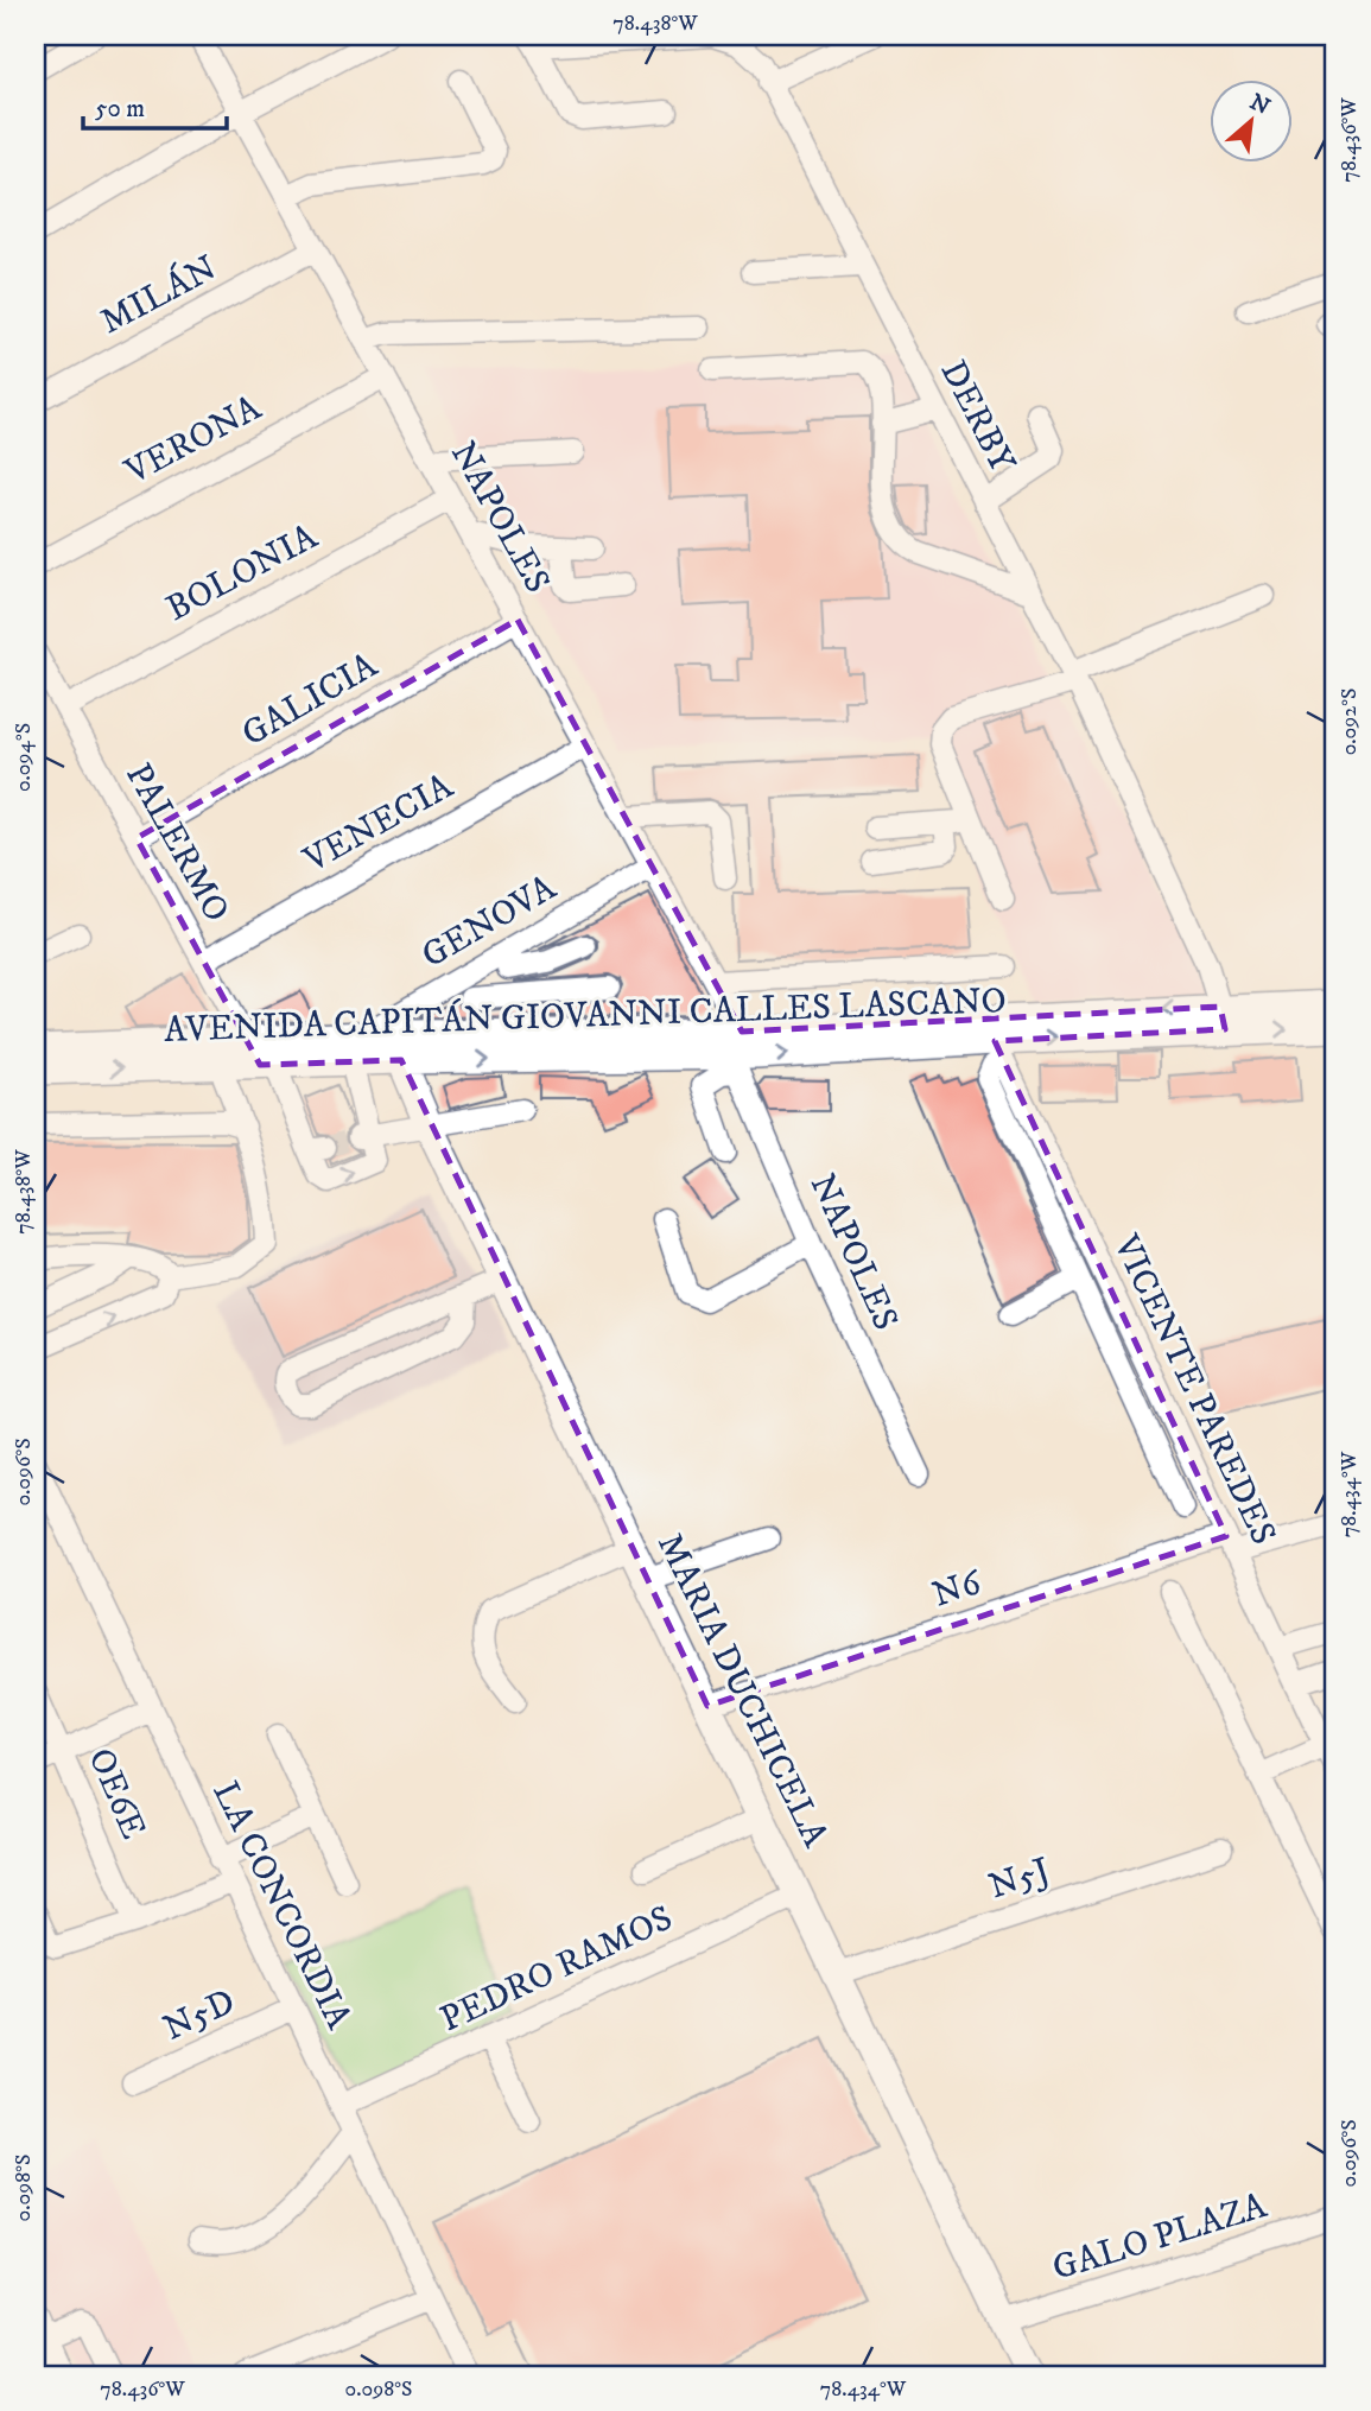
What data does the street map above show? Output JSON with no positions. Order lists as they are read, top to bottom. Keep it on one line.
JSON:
{"streets":{"main road":["AVENIDA CAPITÁN GIOVANNI CALLES LASCANO","MARIA DUCHICELA"],"street":["MILÁN","DERBY","VERONA","NAPOLES","BOLONIA","GALICIA","VENECIA","PALERMO","GENOVA","VICENTE PAREDES","N6","OE6E","N5J","LA CONCORDIA","PEDRO RAMOS","N5D","GALO PLAZA"]},"crossings":[["MILÁN","NAPOLES"],["DERBY","AVENIDA CAPITÁN GIOVANNI CALLES LASCANO"],["VERONA","NAPOLES"],["NAPOLES","BOLONIA"],["NAPOLES","GALICIA"],["NAPOLES","VENECIA"],["NAPOLES","GENOVA"],["NAPOLES","AVENIDA CAPITÁN GIOVANNI CALLES LASCANO"],["BOLONIA","PALERMO"],["GALICIA","PALERMO"],["VENECIA","PALERMO"],["PALERMO","AVENIDA CAPITÁN GIOVANNI CALLES LASCANO"],["GENOVA","AVENIDA CAPITÁN GIOVANNI CALLES LASCANO"],["AVENIDA CAPITÁN GIOVANNI CALLES LASCANO","VICENTE PAREDES"],["AVENIDA CAPITÁN GIOVANNI CALLES LASCANO","MARIA DUCHICELA"],["VICENTE PAREDES","N6"],["N6","MARIA DUCHICELA"],["MARIA DUCHICELA","N5J"],["MARIA DUCHICELA","PEDRO RAMOS"],["MARIA DUCHICELA","GALO PLAZA"],["LA CONCORDIA","PEDRO RAMOS"],["LA CONCORDIA","N5D"]],"scale_bar":"50 m","north":"top right","coordinates":["78.438°W","78.436°W","0.092°S","0.094°S","0.096°S","78.434°W","0.098°S"]}
